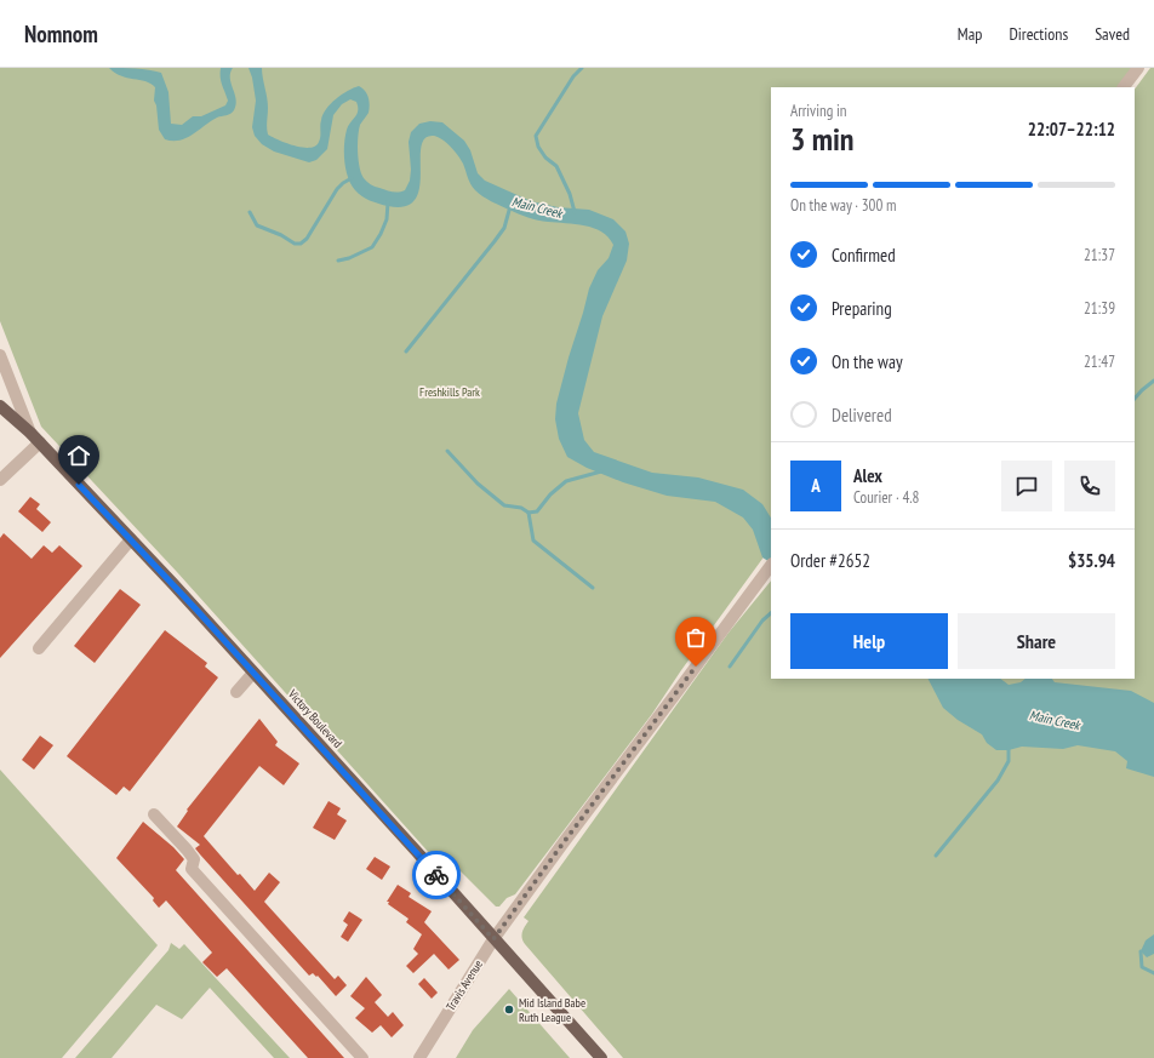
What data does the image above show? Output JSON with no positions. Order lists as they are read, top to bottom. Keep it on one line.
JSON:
{"streets":{"main road":["Victory Boulevard"],"street":["Travis Avenue"]},"crossings":[["Victory Boulevard","Travis Avenue"]],"water":["Main Creek"],"parks":["Freshkills Park"],"places":["Mid Island Babe Ruth League"],"page":{"header":"Nomnom","nav":["Map","Directions","Saved"],"heading":["3 min","Arriving in","22:07–22:12"],"panel":["Alex","Courier · 4.8","Order #2652","$35.94"],"bar":"On the way · 300 m","list":[["Confirmed","21:37"],["Preparing","21:39"],["On the way","21:47"],"Delivered"],"round":"A","buttons":["Help","Share"]}}
